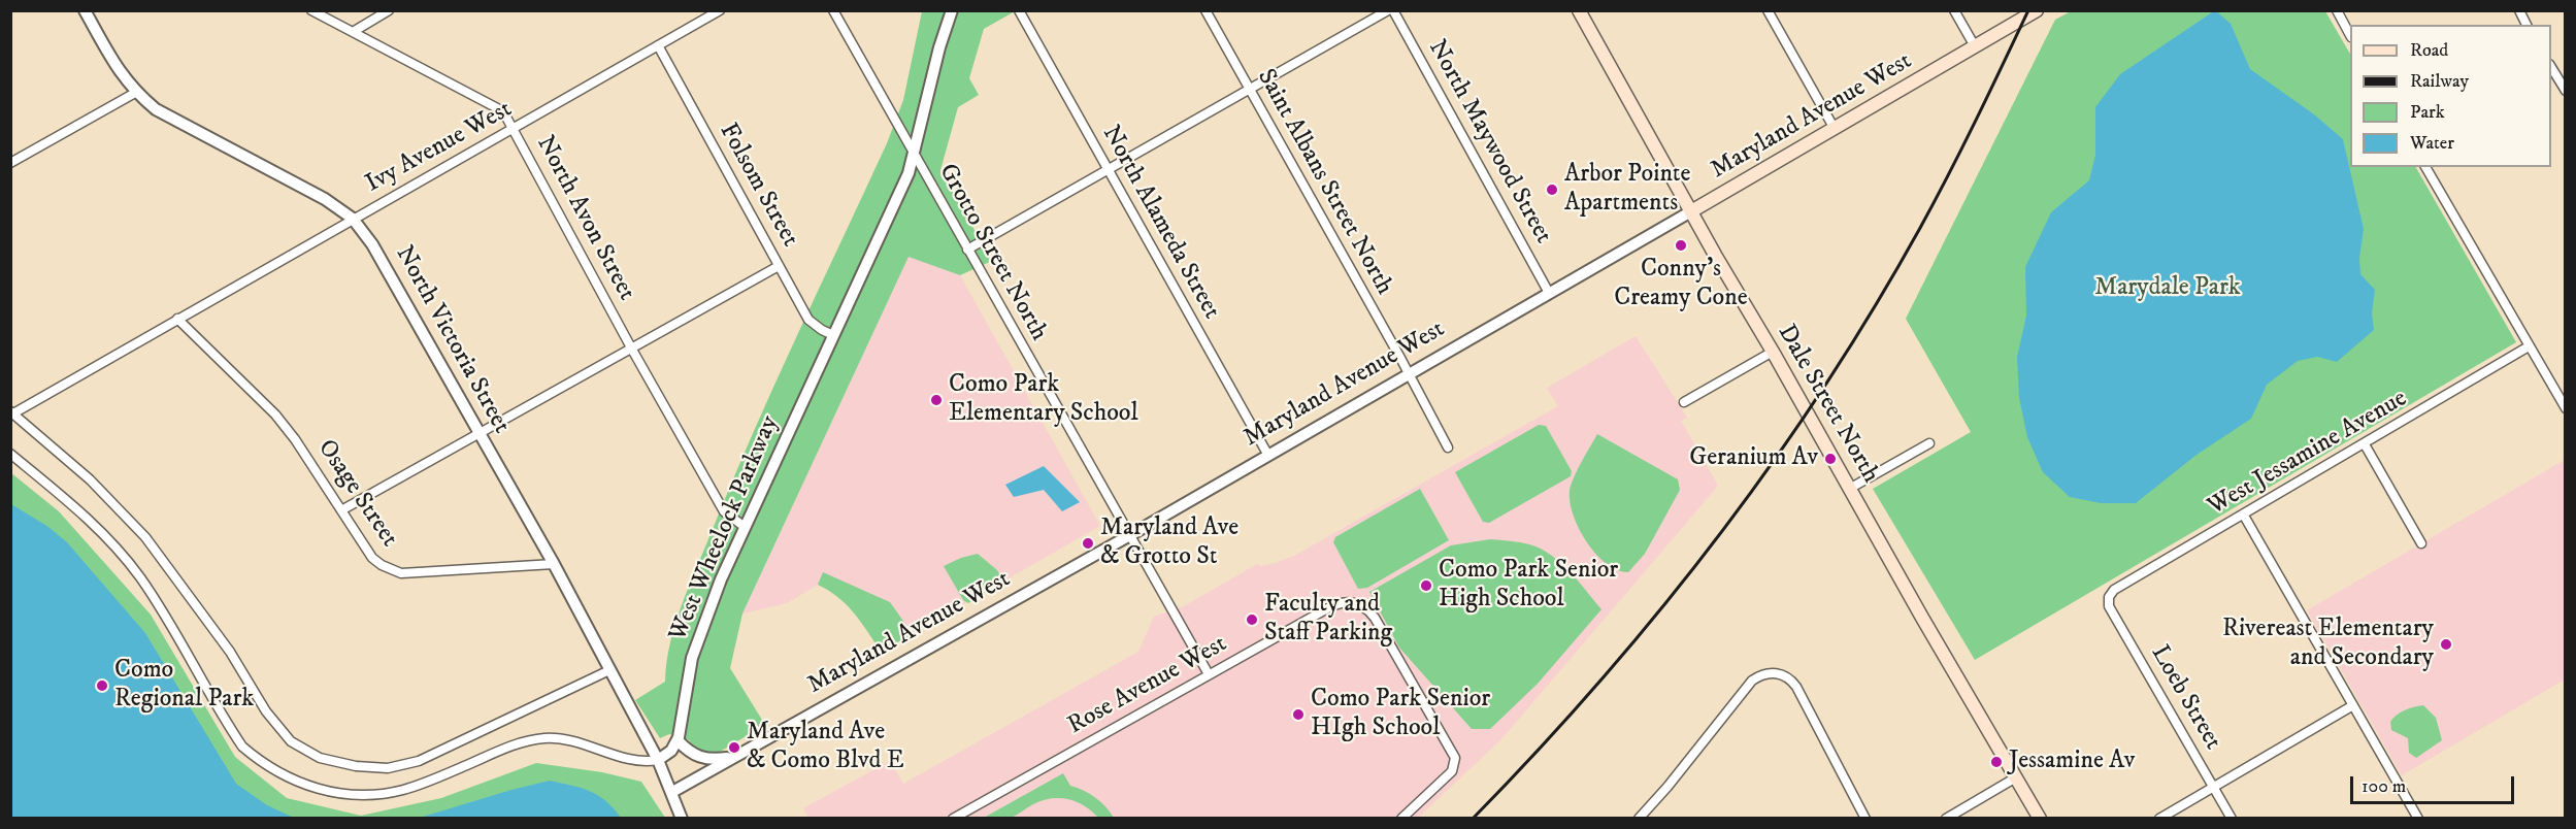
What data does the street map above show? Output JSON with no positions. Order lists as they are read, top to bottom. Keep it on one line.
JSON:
{"streets":{"main road":["Maryland Avenue West","Dale Street North"],"street":["North Maywood Street","Ivy Avenue West","Saint Albans Street North","Folsom Street","North Avon Street","North Alameda Street","Grotto Street North","North Victoria Street","West Jessamine Avenue","Osage Street","West Wheelock Parkway","Rose Avenue West","Loeb Street"]},"crossings":[["Maryland Avenue West","North Maywood Street"],["Maryland Avenue West","Saint Albans Street North"],["Maryland Avenue West","North Alameda Street"],["Maryland Avenue West","Grotto Street North"],["Maryland Avenue West","North Victoria Street"],["Maryland Avenue West","Dale Street North"],["Ivy Avenue West","Folsom Street"],["Ivy Avenue West","North Avon Street"],["Ivy Avenue West","North Victoria Street"],["Ivy Avenue West","Osage Street"],["Folsom Street","West Wheelock Parkway"],["North Avon Street","West Wheelock Parkway"],["Grotto Street North","West Wheelock Parkway"],["Grotto Street North","Rose Avenue West"],["North Victoria Street","Osage Street"],["West Jessamine Avenue","Loeb Street"]],"parks":["Marydale Park"],"places":["Arbor Pointe Apartments","Conny's Creamy Cone","Como Park Elementary School","Geranium Av","Maryland Ave & Grotto St","Como Park Senior High School","Faculty and Staff Parking","Rivereast Elementary and Secondary","Como Regional Park","Como Park Senior HIgh School","Maryland Ave & Como Blvd E","Jessamine Av"],"legend":["Road","Railway","Park","Water"],"scale_bar":"100 m"}
